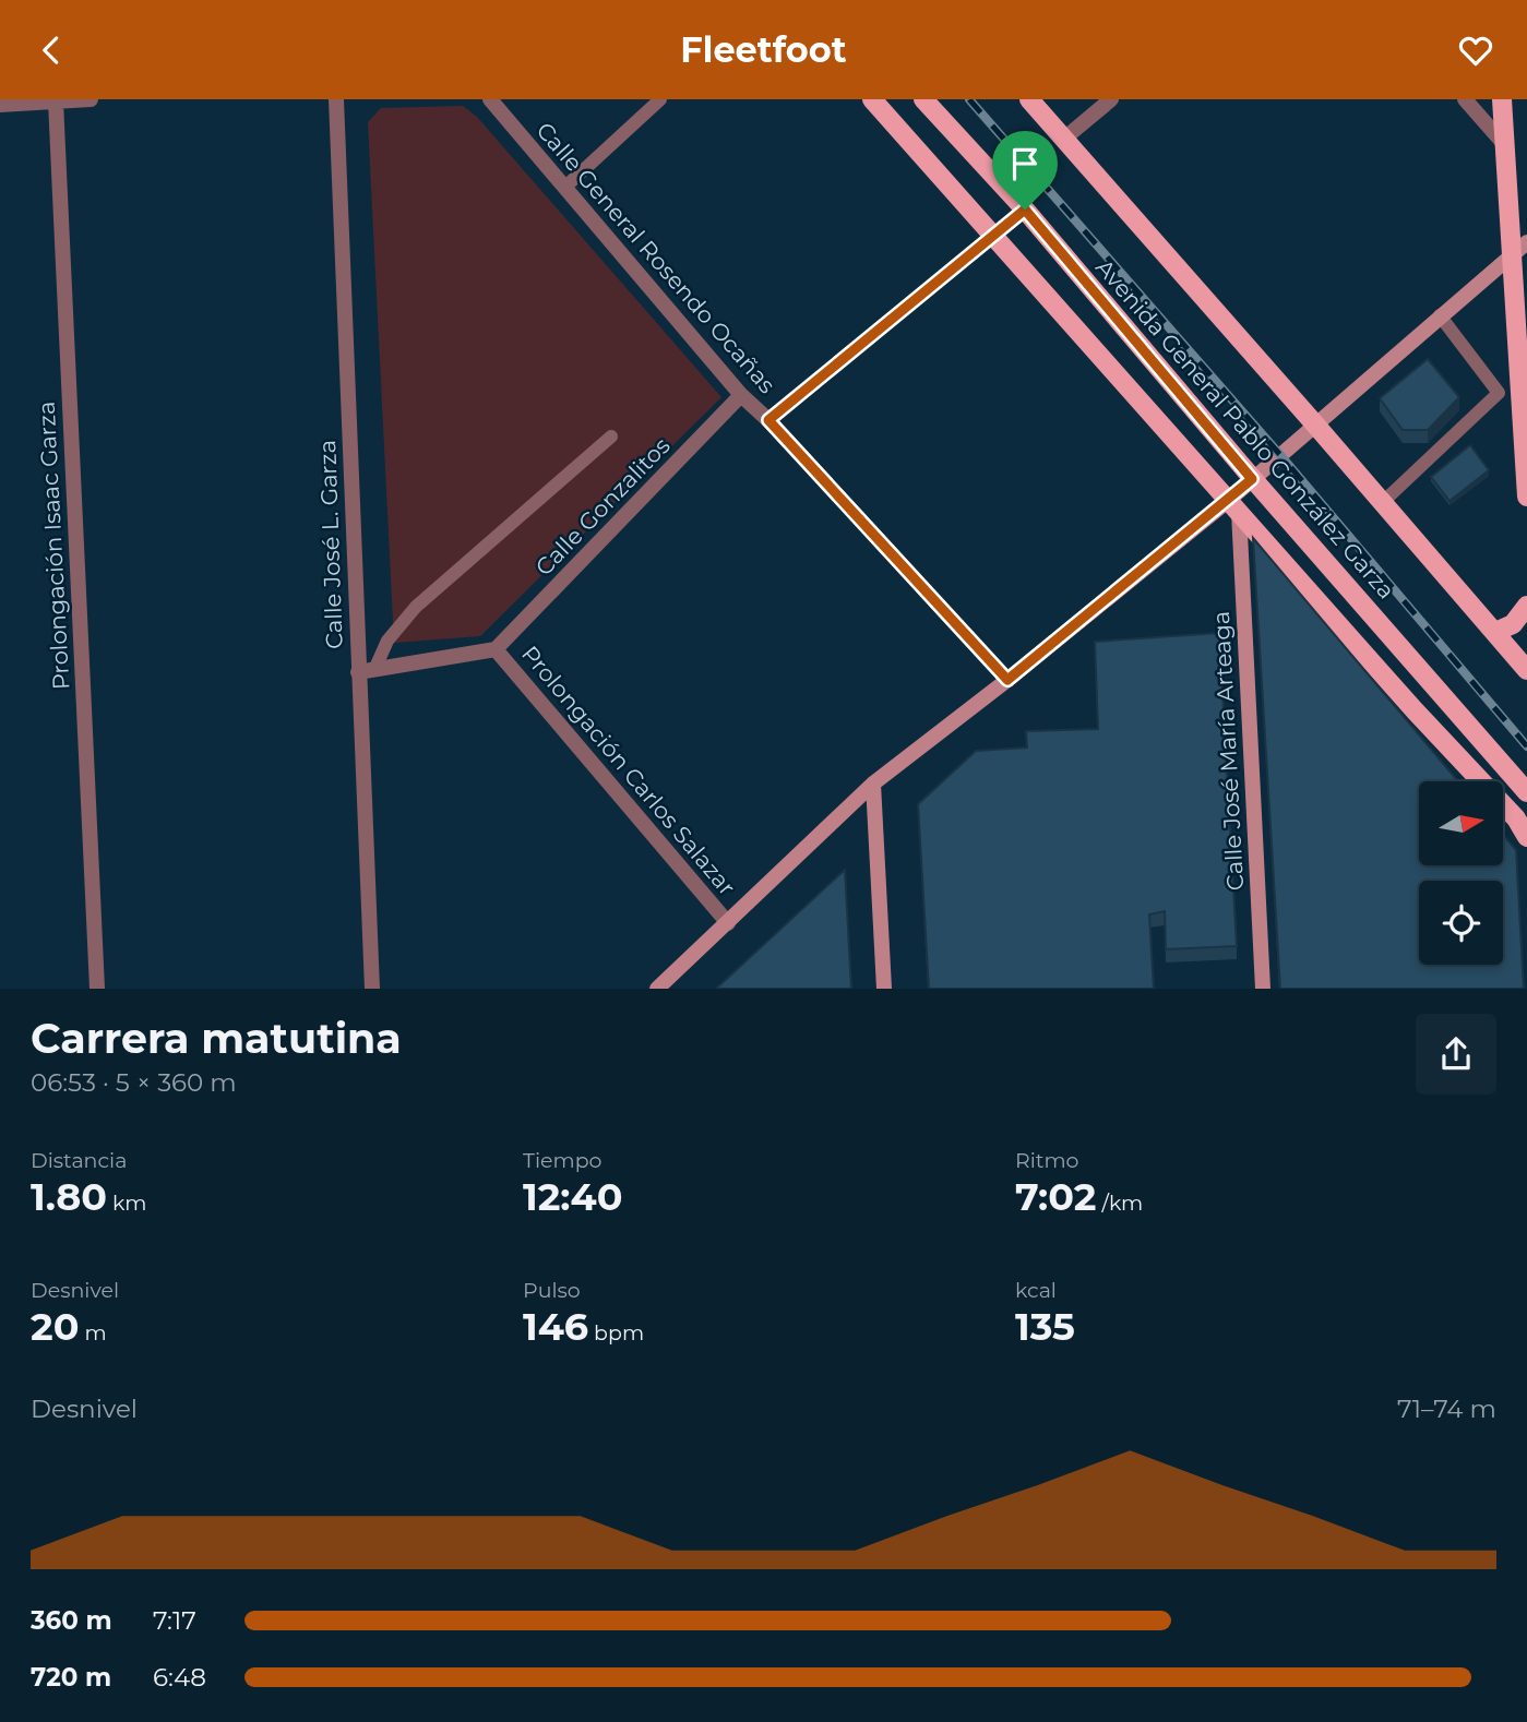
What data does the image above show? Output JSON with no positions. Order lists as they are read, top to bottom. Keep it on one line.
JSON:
{"streets":{"main road":["Avenida General Pablo González Garza","Calle José María Arteaga"],"street":["Calle General Rosendo Ocañas","Calle Gonzalitos","Calle José L. Garza","Prolongación Isaac Garza","Prolongación Carlos Salazar"]},"crossings":[["Calle General Rosendo Ocañas","Calle Gonzalitos"],["Calle Gonzalitos","Prolongación Carlos Salazar"],["Calle José L. Garza","Prolongación Carlos Salazar"]],"north":"right","page":{"header":"Fleetfoot","heading":["Carrera matutina","06:53 · 5 × 360 m"],"stats":[["Distancia","1.80 km"],["Tiempo","12:40"],["Ritmo","7:02 /km"],["Desnivel","20 m"],["Pulso","146 bpm"],["kcal","135"]],"chart":["Desnivel","71–74 m"],"list":[{"name":"360 m","note":"7:17"},{"name":"720 m","note":"6:48"}]}}
